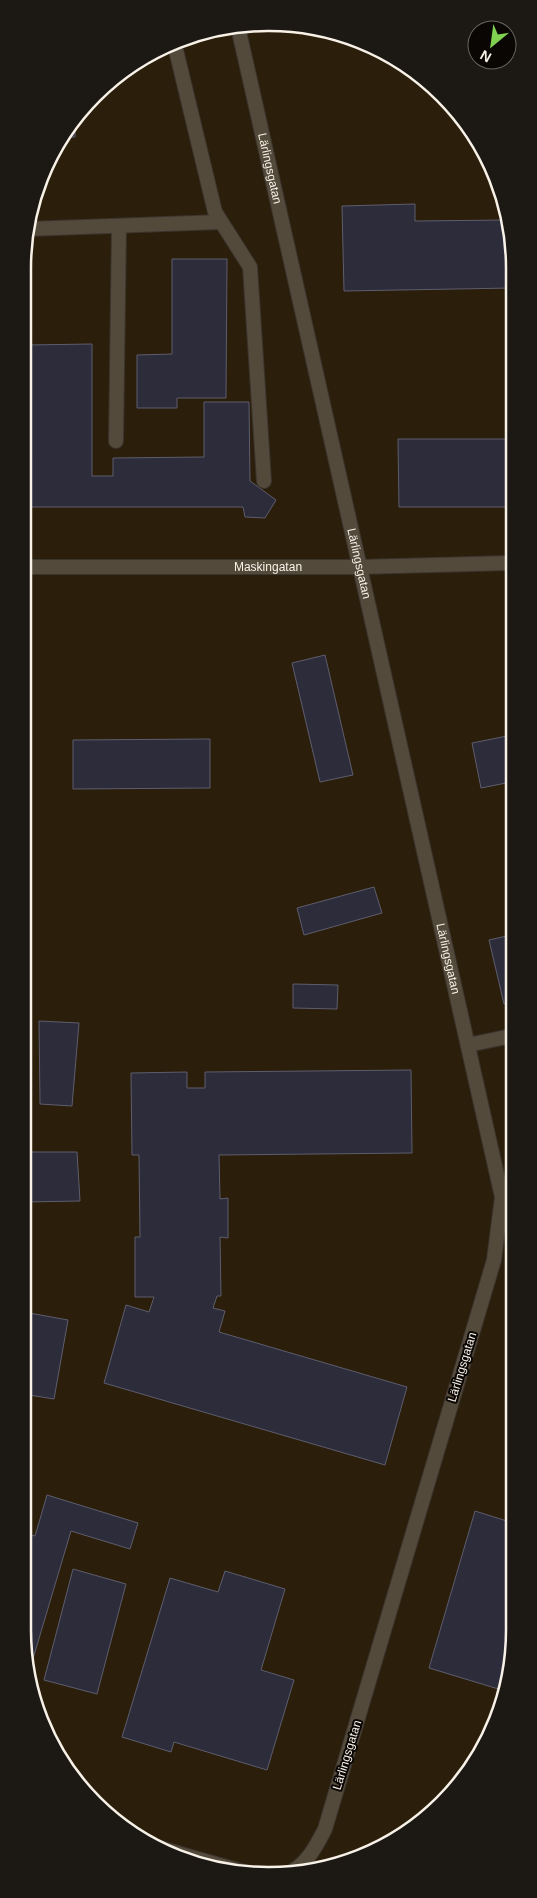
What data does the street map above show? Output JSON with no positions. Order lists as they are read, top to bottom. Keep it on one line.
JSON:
{"streets":{"street":["Lärlingsgatan","Maskingatan"]},"crossings":[["Lärlingsgatan","Maskingatan"]],"north":"bottom left"}
